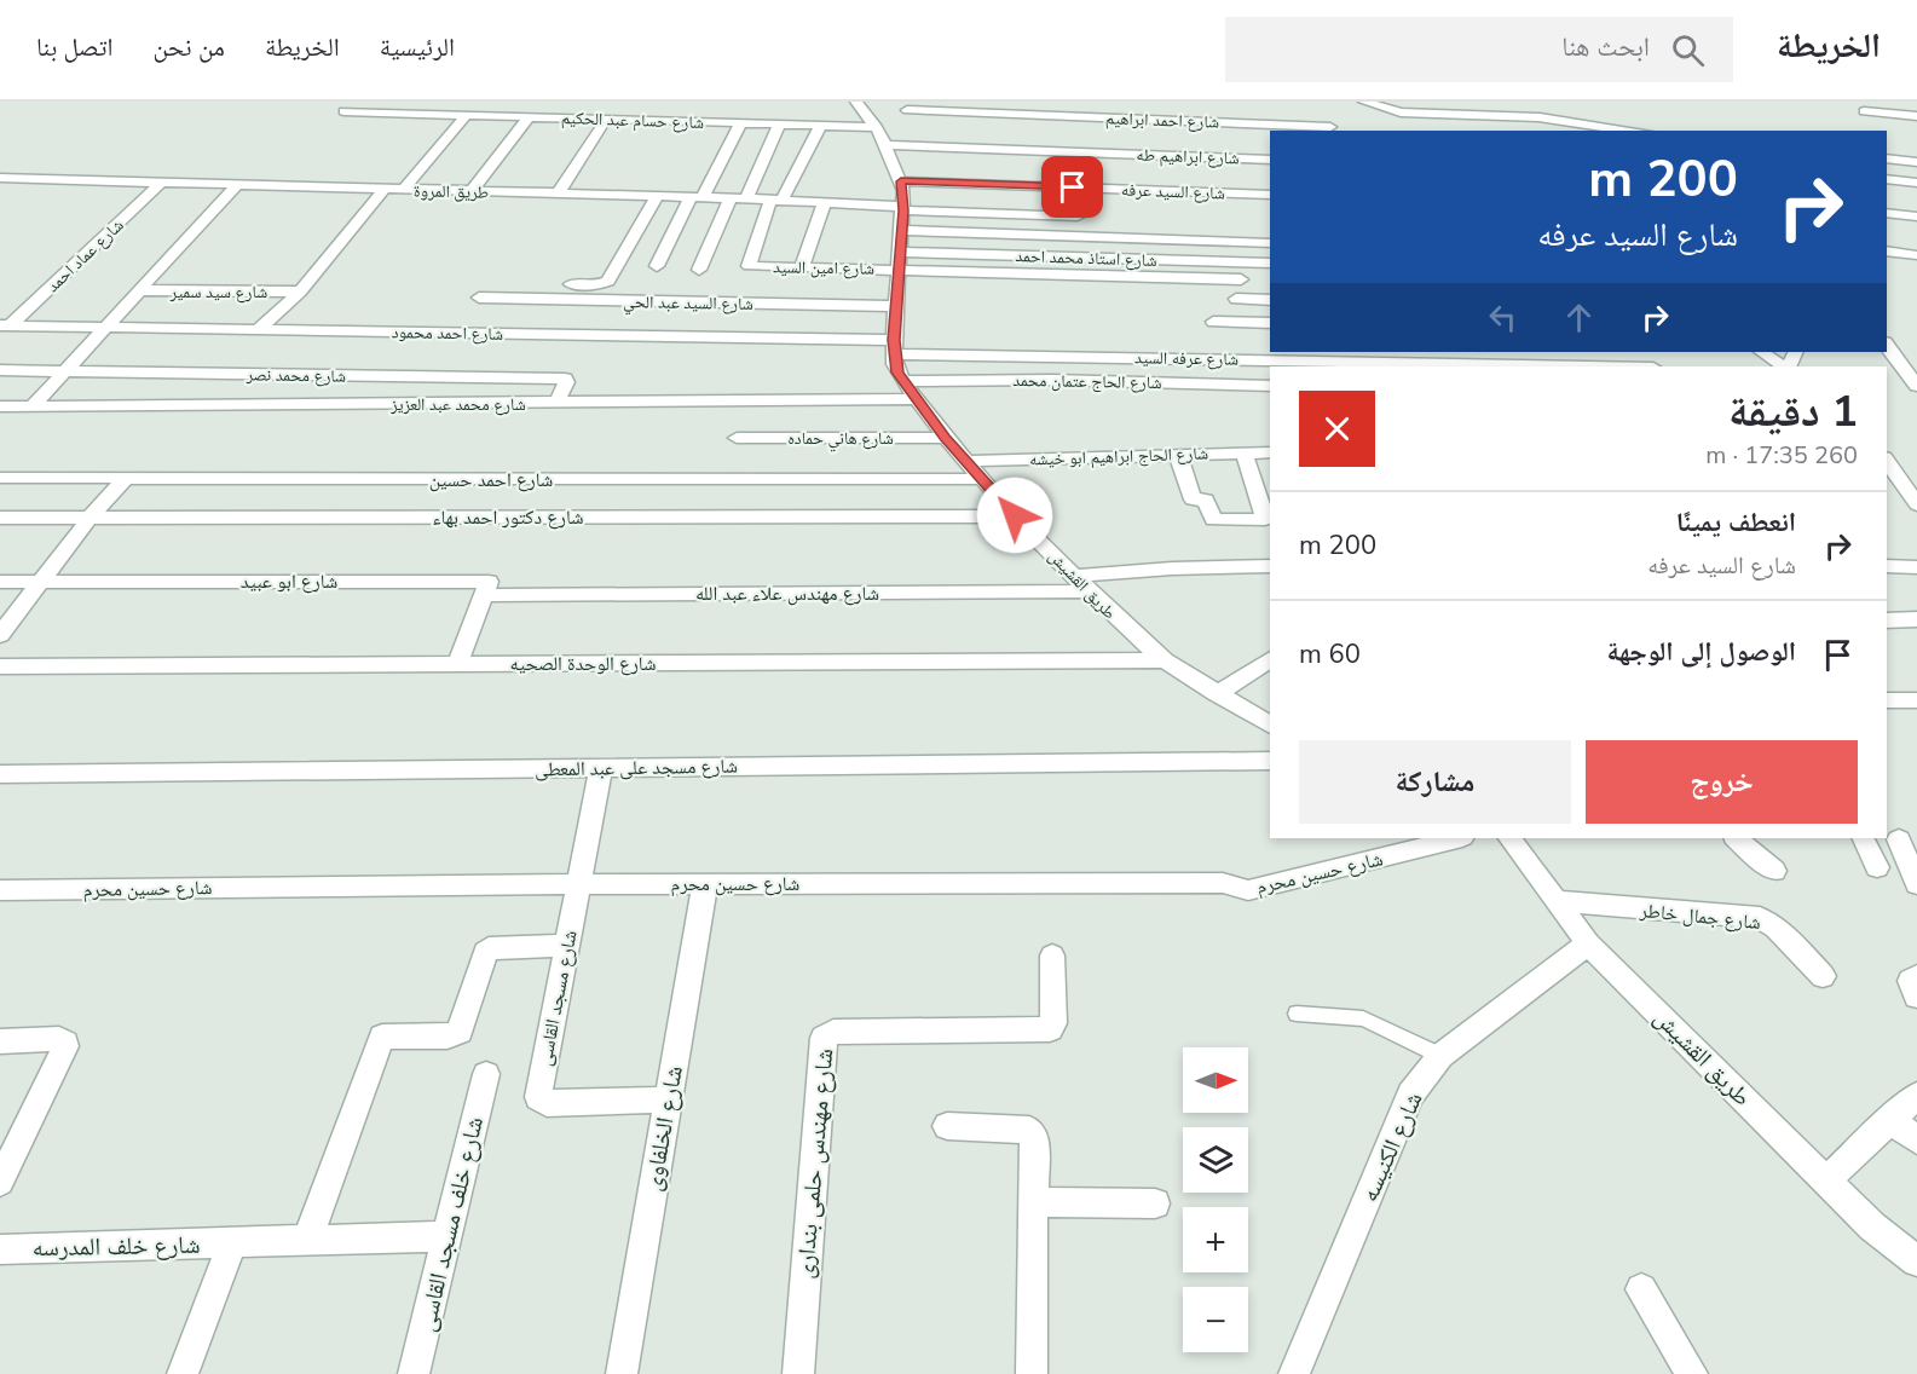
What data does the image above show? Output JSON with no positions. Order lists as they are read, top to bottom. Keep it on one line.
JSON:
{"streets":{"street":["شارع حسام عبد الحكيم","شارع احمد ابراهيم","شارع ابراهيم طه","طريق المروة","شارع السيد عرفه","شارع عماد احمد","شارع استاذ محمد احمد","شارع امين السيد","شارع سيد سمير","شارع السيد عبد الحي","شارع احمد محمود","شارع عرفه السيد","شارع محمد نصر","شارع الحاج عتمان محمد","شارع محمد عبد العزيز","شارع هاني حماده","شارع الحاج ابراهيم ابو خيشه","شارع احمد حسين","شارع دكتور احمد بهاء","شارع ابو عبيد","طريق القشيش","شارع مهندس علاء عبد الله","شارع الوحدة الصحيه","شارع مسجد على عبد المعطى","شارع حسين محرم","شارع جمال خاطر","شارع مسجد القاسى","شارع الخلفاوى","شارع الكنيسه","شارع مهندس حلمى بندارى","شارع خلف مسجد القاسى","شارع خلف المدرسه"]},"crossings":[["شارع حسام عبد الحكيم","شارع احمد ابراهيم"],["شارع حسام عبد الحكيم","طريق القشيش"],["شارع احمد ابراهيم","طريق القشيش"],["شارع ابراهيم طه","طريق القشيش"],["طريق المروة","شارع عماد احمد"],["طريق المروة","شارع امين السيد"],["طريق المروة","شارع السيد عبد الحي"],["طريق المروة","طريق القشيش"],["شارع السيد عرفه","طريق القشيش"],["شارع عماد احمد","شارع احمد محمود"],["شارع استاذ محمد احمد","شارع امين السيد"],["شارع استاذ محمد احمد","طريق القشيش"],["شارع امين السيد","طريق القشيش"],["شارع السيد عبد الحي","طريق القشيش"],["شارع احمد محمود","شارع عرفه السيد"],["شارع احمد محمود","طريق القشيش"],["شارع عرفه السيد","طريق القشيش"],["شارع محمد نصر","شارع محمد عبد العزيز"],["شارع الحاج عتمان محمد","طريق القشيش"],["شارع محمد عبد العزيز","طريق القشيش"],["شارع هاني حماده","طريق القشيش"],["شارع الحاج ابراهيم ابو خيشه","طريق القشيش"],["شارع احمد حسين","طريق القشيش"],["شارع دكتور احمد بهاء","طريق القشيش"],["شارع ابو عبيد","شارع مهندس علاء عبد الله"],["طريق القشيش","شارع مهندس علاء عبد الله"],["طريق القشيش","شارع الوحدة الصحيه"],["طريق القشيش","شارع جمال خاطر"],["طريق القشيش","شارع الكنيسه"],["شارع مسجد على عبد المعطى","شارع مسجد القاسى"],["شارع حسين محرم","شارع مسجد القاسى"],["شارع حسين محرم","شارع الخلفاوى"],["شارع مسجد القاسى","شارع الخلفاوى"],["شارع خلف مسجد القاسى","شارع خلف المدرسه"]],"north":"right","page":{"header":"الخريطة","search":"ابحث هنا","nav":["الرئيسية","الخريطة","من نحن","اتصل بنا"],"turn":["200 m","شارع السيد عرفه"],"heading":["1 دقيقة","260 m · 17:35"],"list":[{"name":"انعطف يمينًا","note":"شارع السيد عرفه","value":"200 m"},{"name":"الوصول إلى الوجهة","value":"60 m"}],"buttons":["خروج","مشاركة"],"map_buttons":["+","−"]}}
